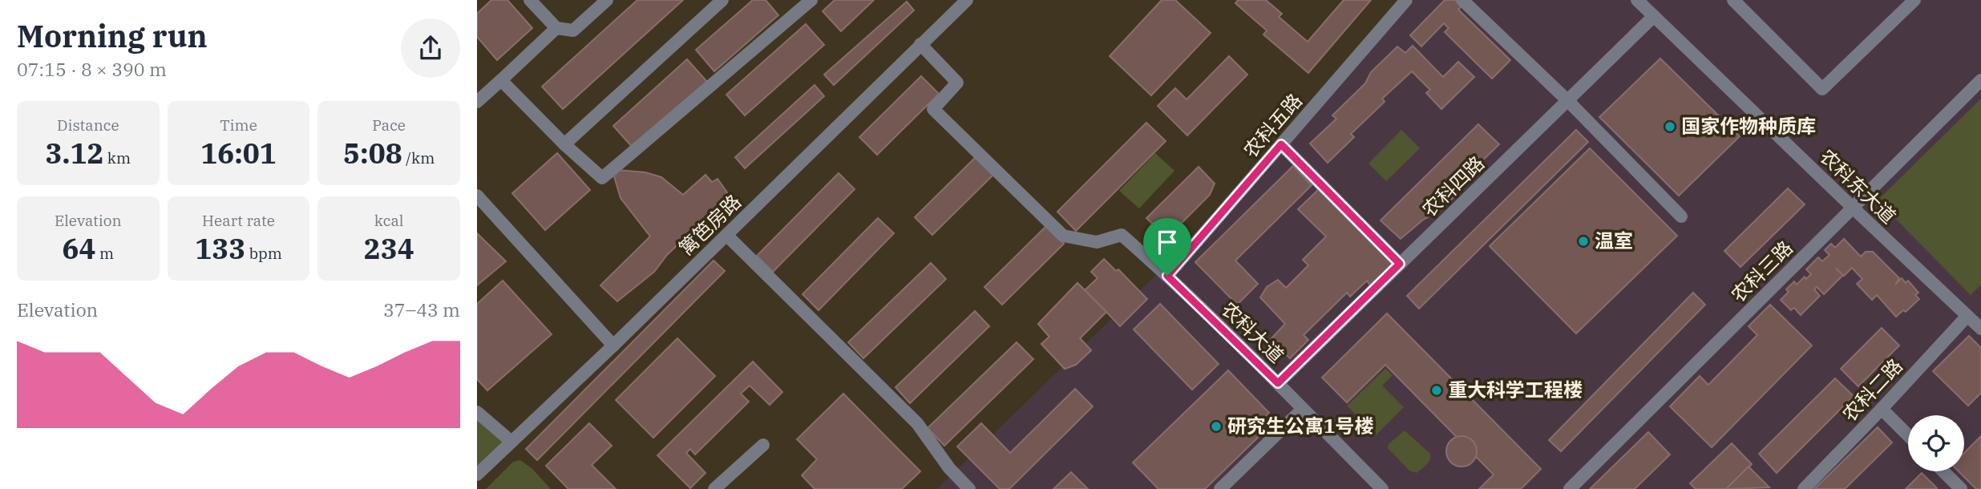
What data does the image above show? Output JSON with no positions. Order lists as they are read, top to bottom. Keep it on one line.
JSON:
{"streets":{"street":["农科五路","农科四路","农科东大道","篱笆房路","农科三路","农科大道","农科二路"]},"crossings":[["农科五路","农科大道"],["农科四路","农科东大道"],["农科四路","农科大道"],["农科东大道","农科三路"],["农科东大道","农科二路"],["篱笆房路","农科大道"]],"places":["国家作物种质库","温室","重大科学工程楼","研究生公寓1号楼"],"page":{"heading":["Morning run","07:15 · 8 × 390 m"],"stats":[["Distance","3.12 km"],["Time","16:01"],["Pace","5:08 /km"],["Elevation","64 m"],["Heart rate","133 bpm"],["kcal","234"]],"chart":["Elevation","37–43 m"]}}
